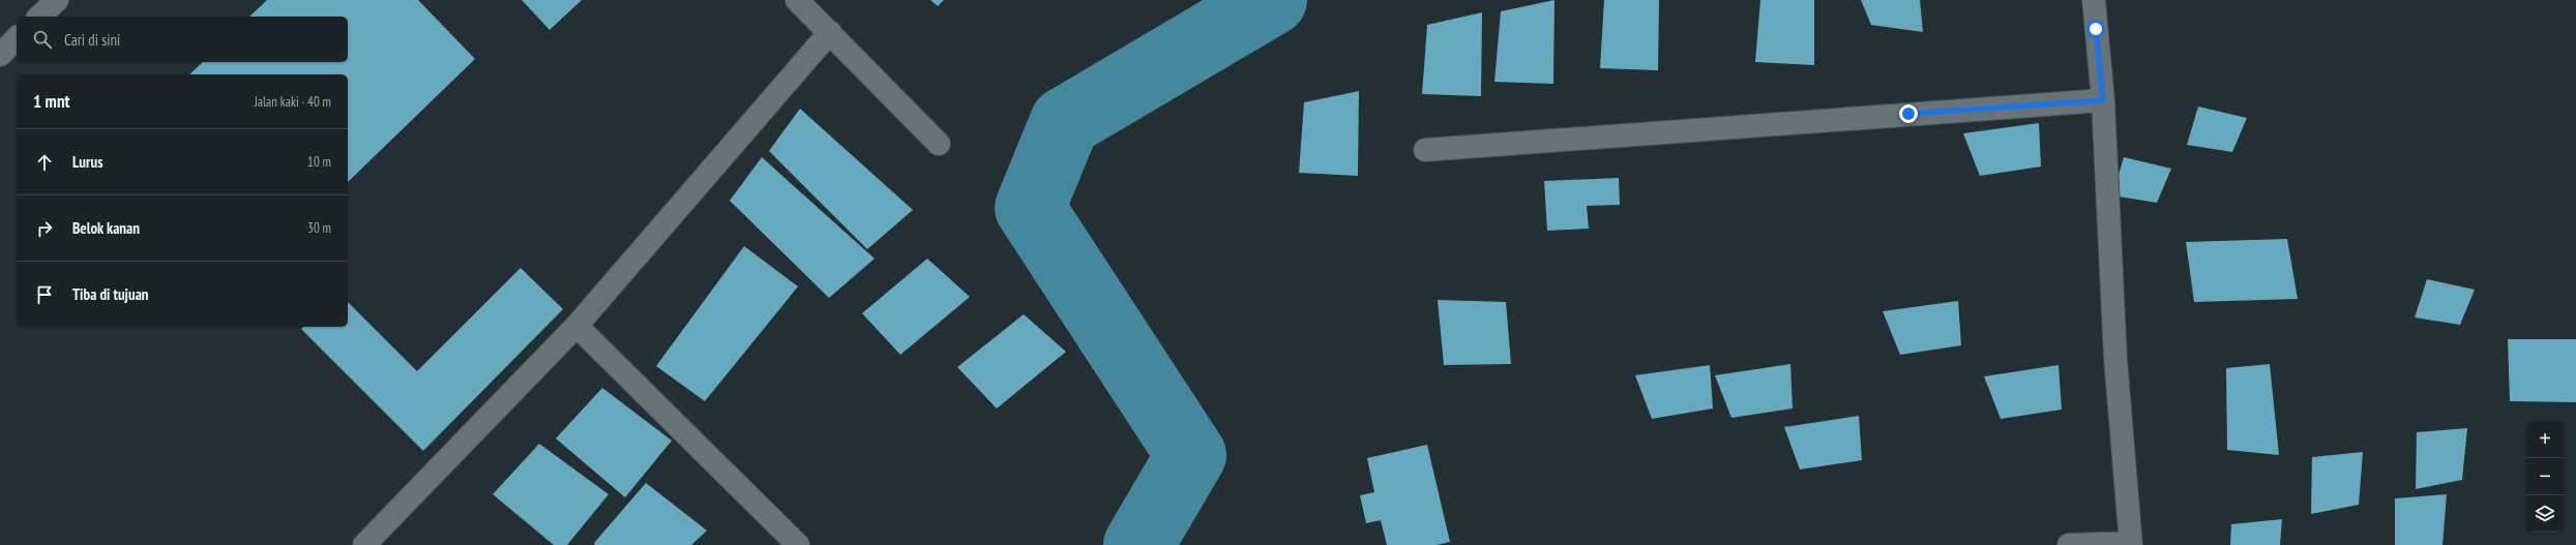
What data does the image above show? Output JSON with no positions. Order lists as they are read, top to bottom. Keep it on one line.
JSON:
{"page":{"search":"Cari di sini","heading":["1 mnt","Jalan kaki · 40 m"],"list":[["Lurus","10 m"],["Belok kanan","30 m"],"Tiba di tujuan"],"map_buttons":["+","−"]}}
